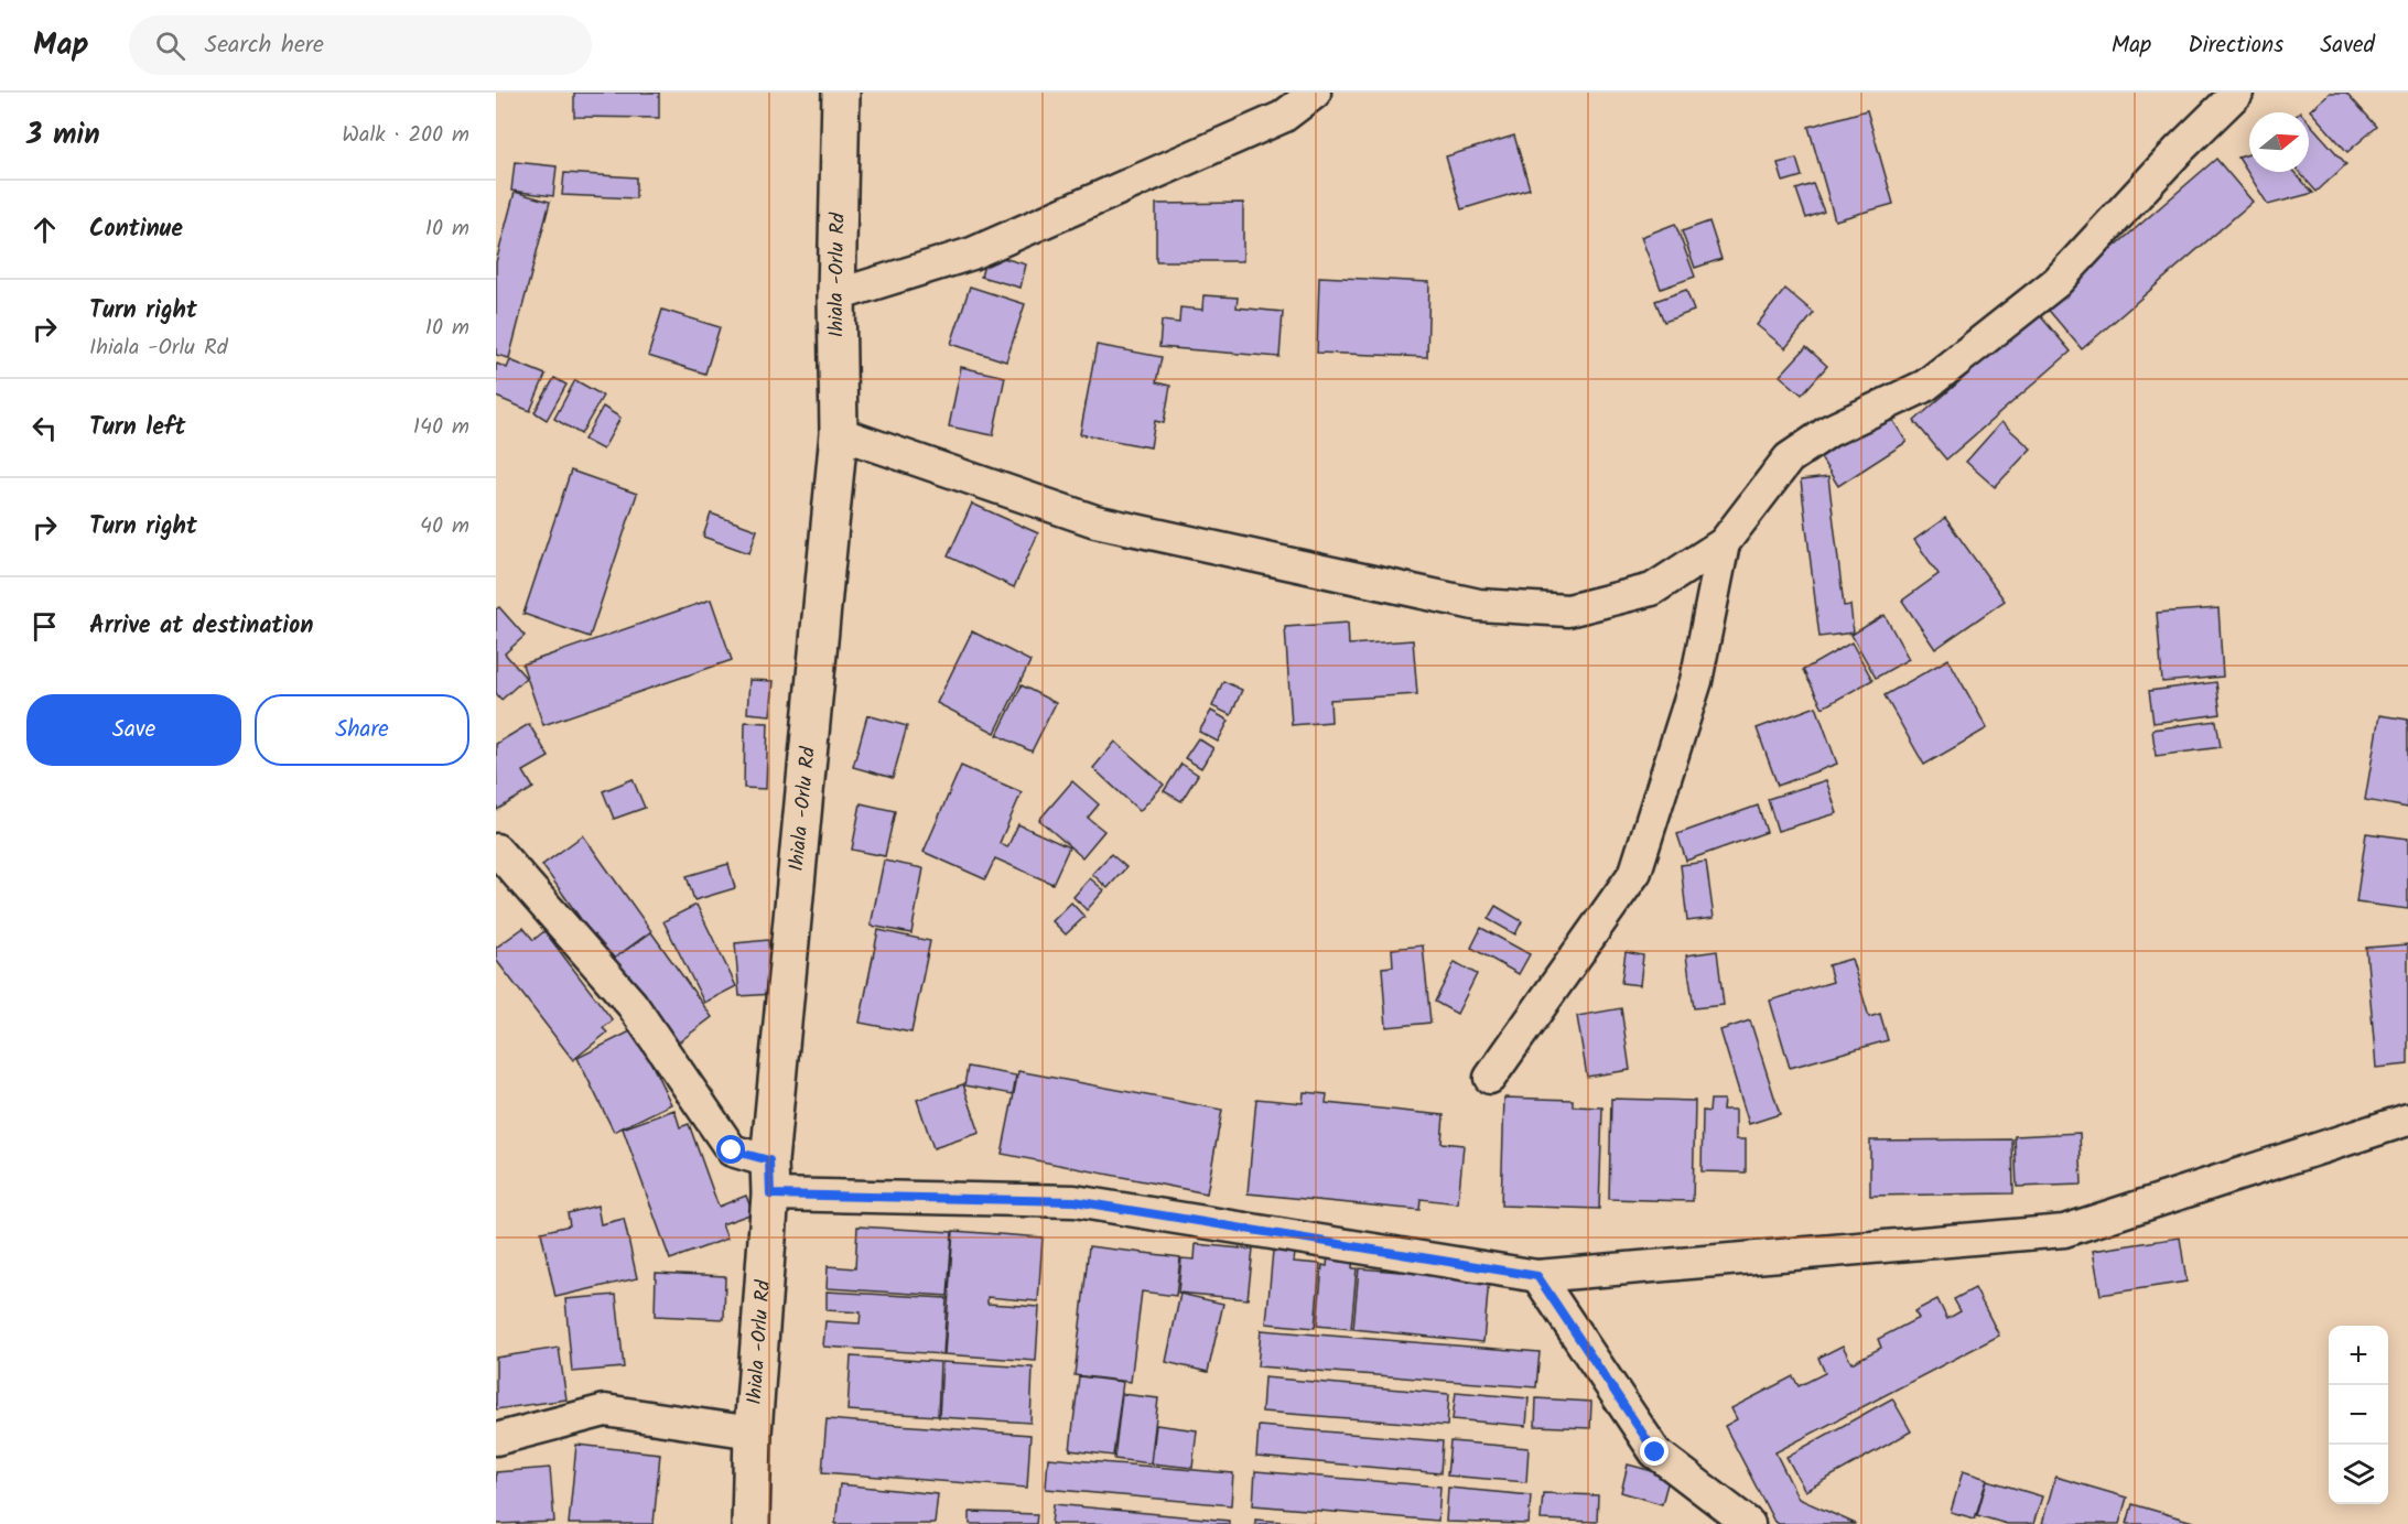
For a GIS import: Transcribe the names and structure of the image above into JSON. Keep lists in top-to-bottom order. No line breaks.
{"streets":{"main road":["Ihiala -Orlu Rd"]},"north":"right","page":{"header":"Map","search":"Search here","nav":["Map","Directions","Saved"],"heading":["3 min","Walk · 200 m"],"list":[["Continue","10 m"],["Turn right","Ihiala -Orlu Rd","10 m"],["Turn left","140 m"],["Turn right","40 m"],"Arrive at destination"],"buttons":["Save","Share"],"map_buttons":["+","−"]}}
